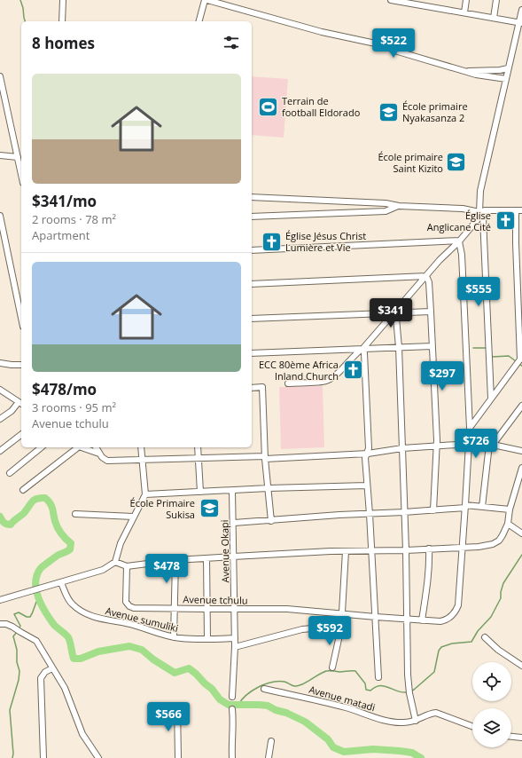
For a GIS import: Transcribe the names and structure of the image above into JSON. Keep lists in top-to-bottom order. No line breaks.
{"streets":{"street":["Avenue Okapi","Avenue tchulu","Avenue sumuliki","Avenue matadi"]},"crossings":[["Avenue Okapi","Avenue tchulu"],["Avenue Okapi","Avenue sumuliki"]],"places":{"sports":["Terrain de football Eldorado"],"school or university":["École primaire Nyakasanza 2","École primaire Saint Kizito","École Primaire Sukisa"],"church":["Église Anglicane Cité","Église Jésus Christ Lumière et Vie","ECC 80ème Africa Inland Church"]},"page":{"heading":"8 homes","price":["$522","$555","$341","$297","$726","$478","$592","$566"],"list":[{"name":"$341/mo","note":"2 rooms · 78 m² · Apartment"},{"name":"$478/mo","note":"3 rooms · 95 m² · Avenue tchulu"}]}}
